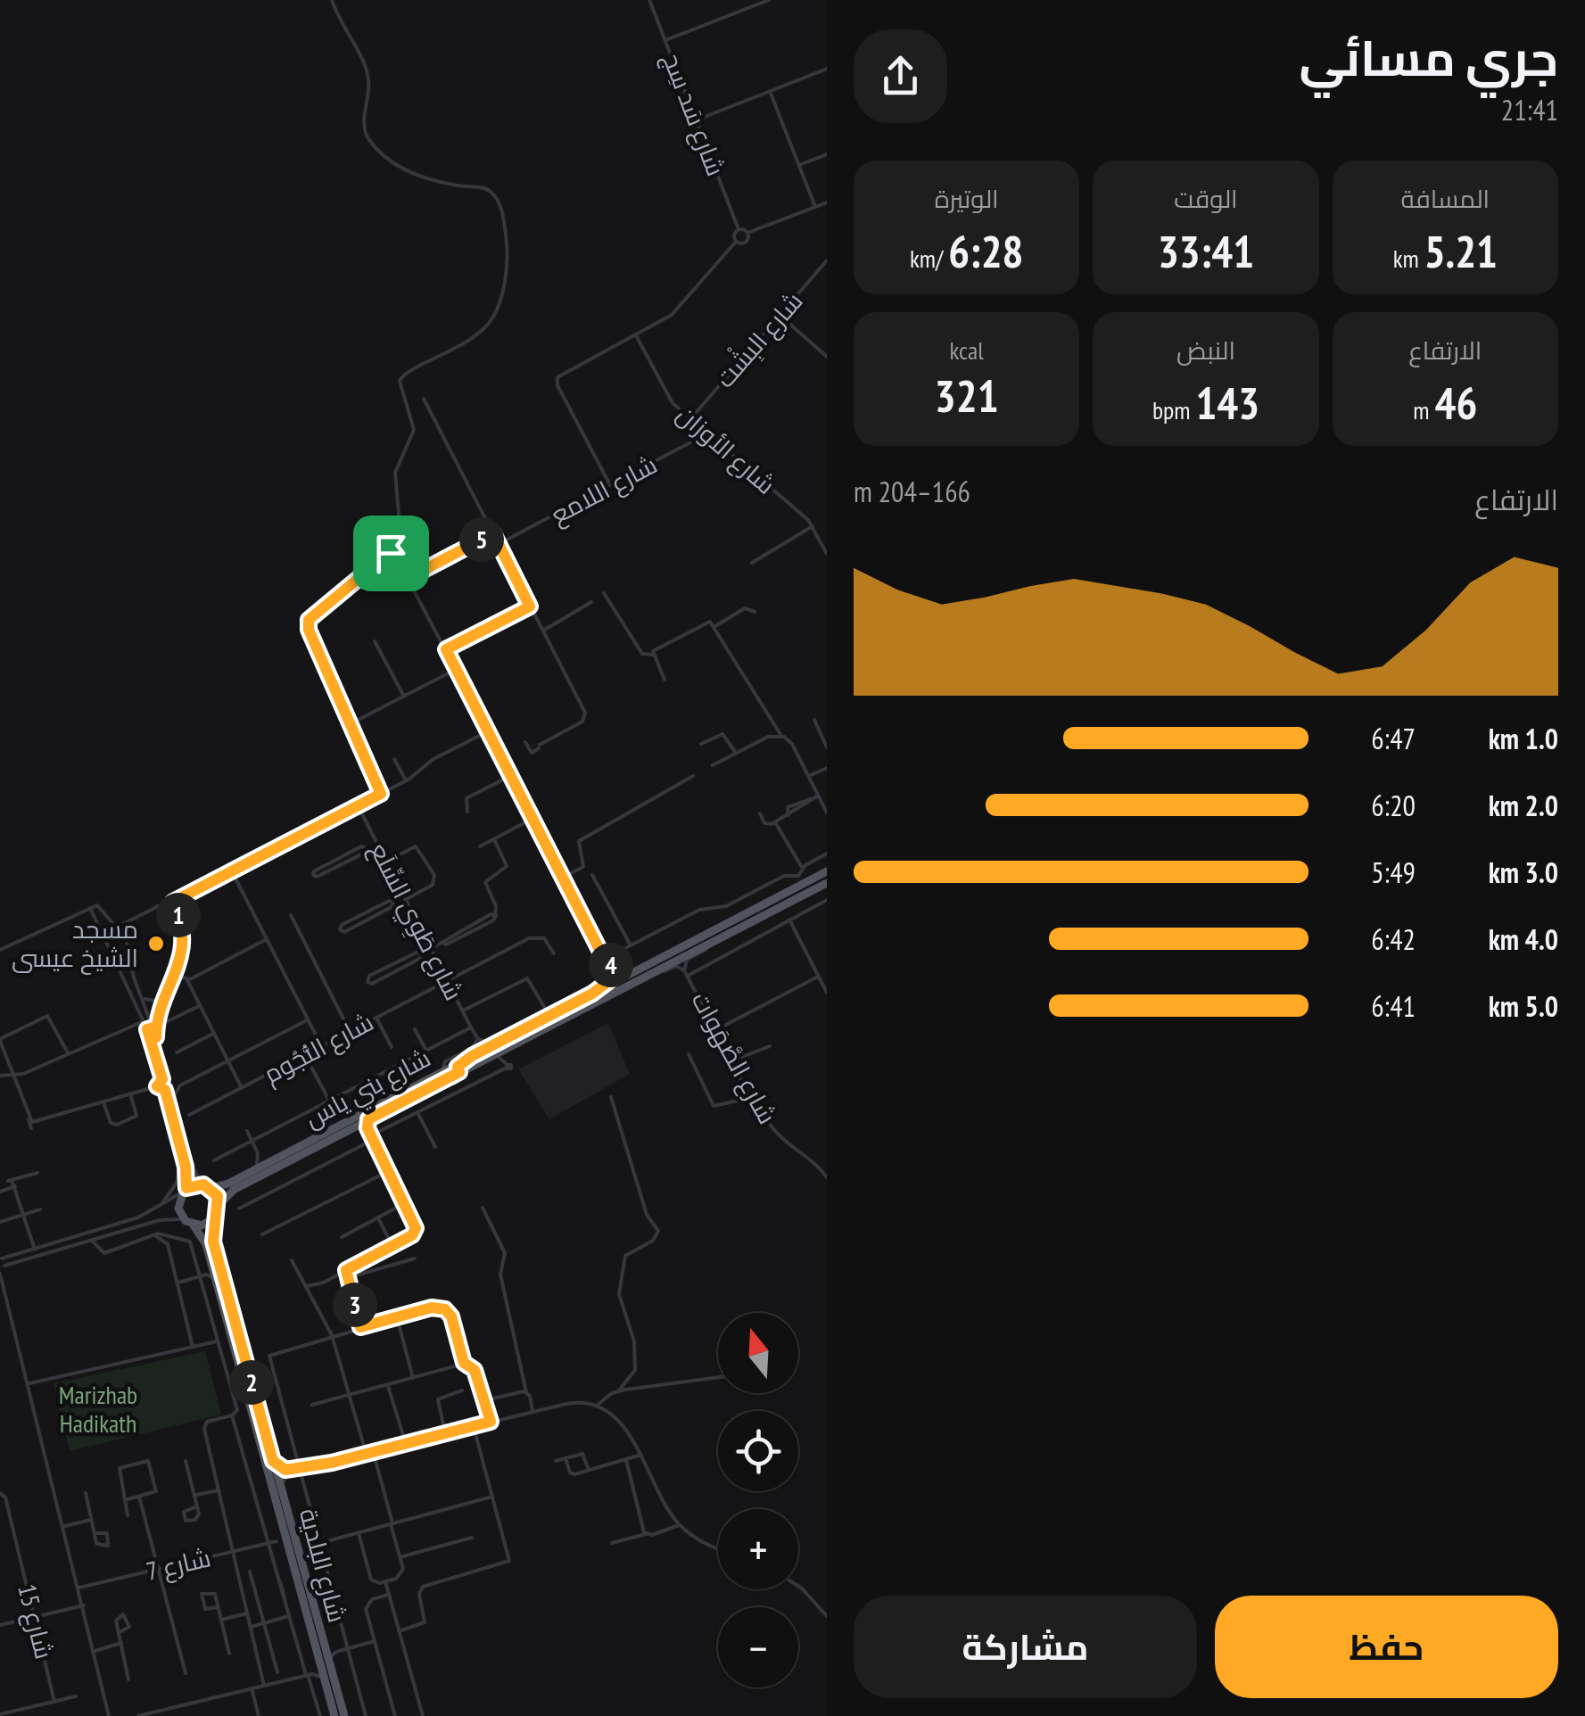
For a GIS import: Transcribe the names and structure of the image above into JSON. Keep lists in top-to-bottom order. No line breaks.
{"streets":{"main road":["شارع بني ياس","شارع البلدية"],"street":["شارع سَد سِج","شارع البِشْت","شارع الأوزان","شارع اللامع","شارع طَوِي السِّلَع","شارع النُّجُوم","شارع الصَّهَوات","شارع 7","شارع 15"]},"crossings":[["شارع البِشْت","شارع الأوزان"],["شارع الأوزان","شارع اللامع"],["شارع طَوِي السِّلَع","شارع النُّجُوم"],["شارع الصَّهَوات","شارع بني ياس"],["شارع بني ياس","شارع البلدية"]],"parks":["Marizhab Hadikath"],"places":["مسجد الشيخ عيسى"],"north":"top","page":{"heading":["جري مسائي","21:41"],"stats":[["المسافة","5.21 km"],["الوقت","33:41"],["الوتيرة","6:28 /km"],["الارتفاع","46 m"],["النبض","143 bpm"],["kcal","321"]],"chart":["الارتفاع","166–204 m"],"pins":["5","1","4","3","2"],"list":[{"name":"1.0 km","note":"6:47"},{"name":"2.0 km","note":"6:20"},{"name":"3.0 km","note":"5:49"},{"name":"4.0 km","note":"6:42"},{"name":"5.0 km","note":"6:41"}],"map_buttons":["+","−"],"buttons":["حفظ","مشاركة"]}}
